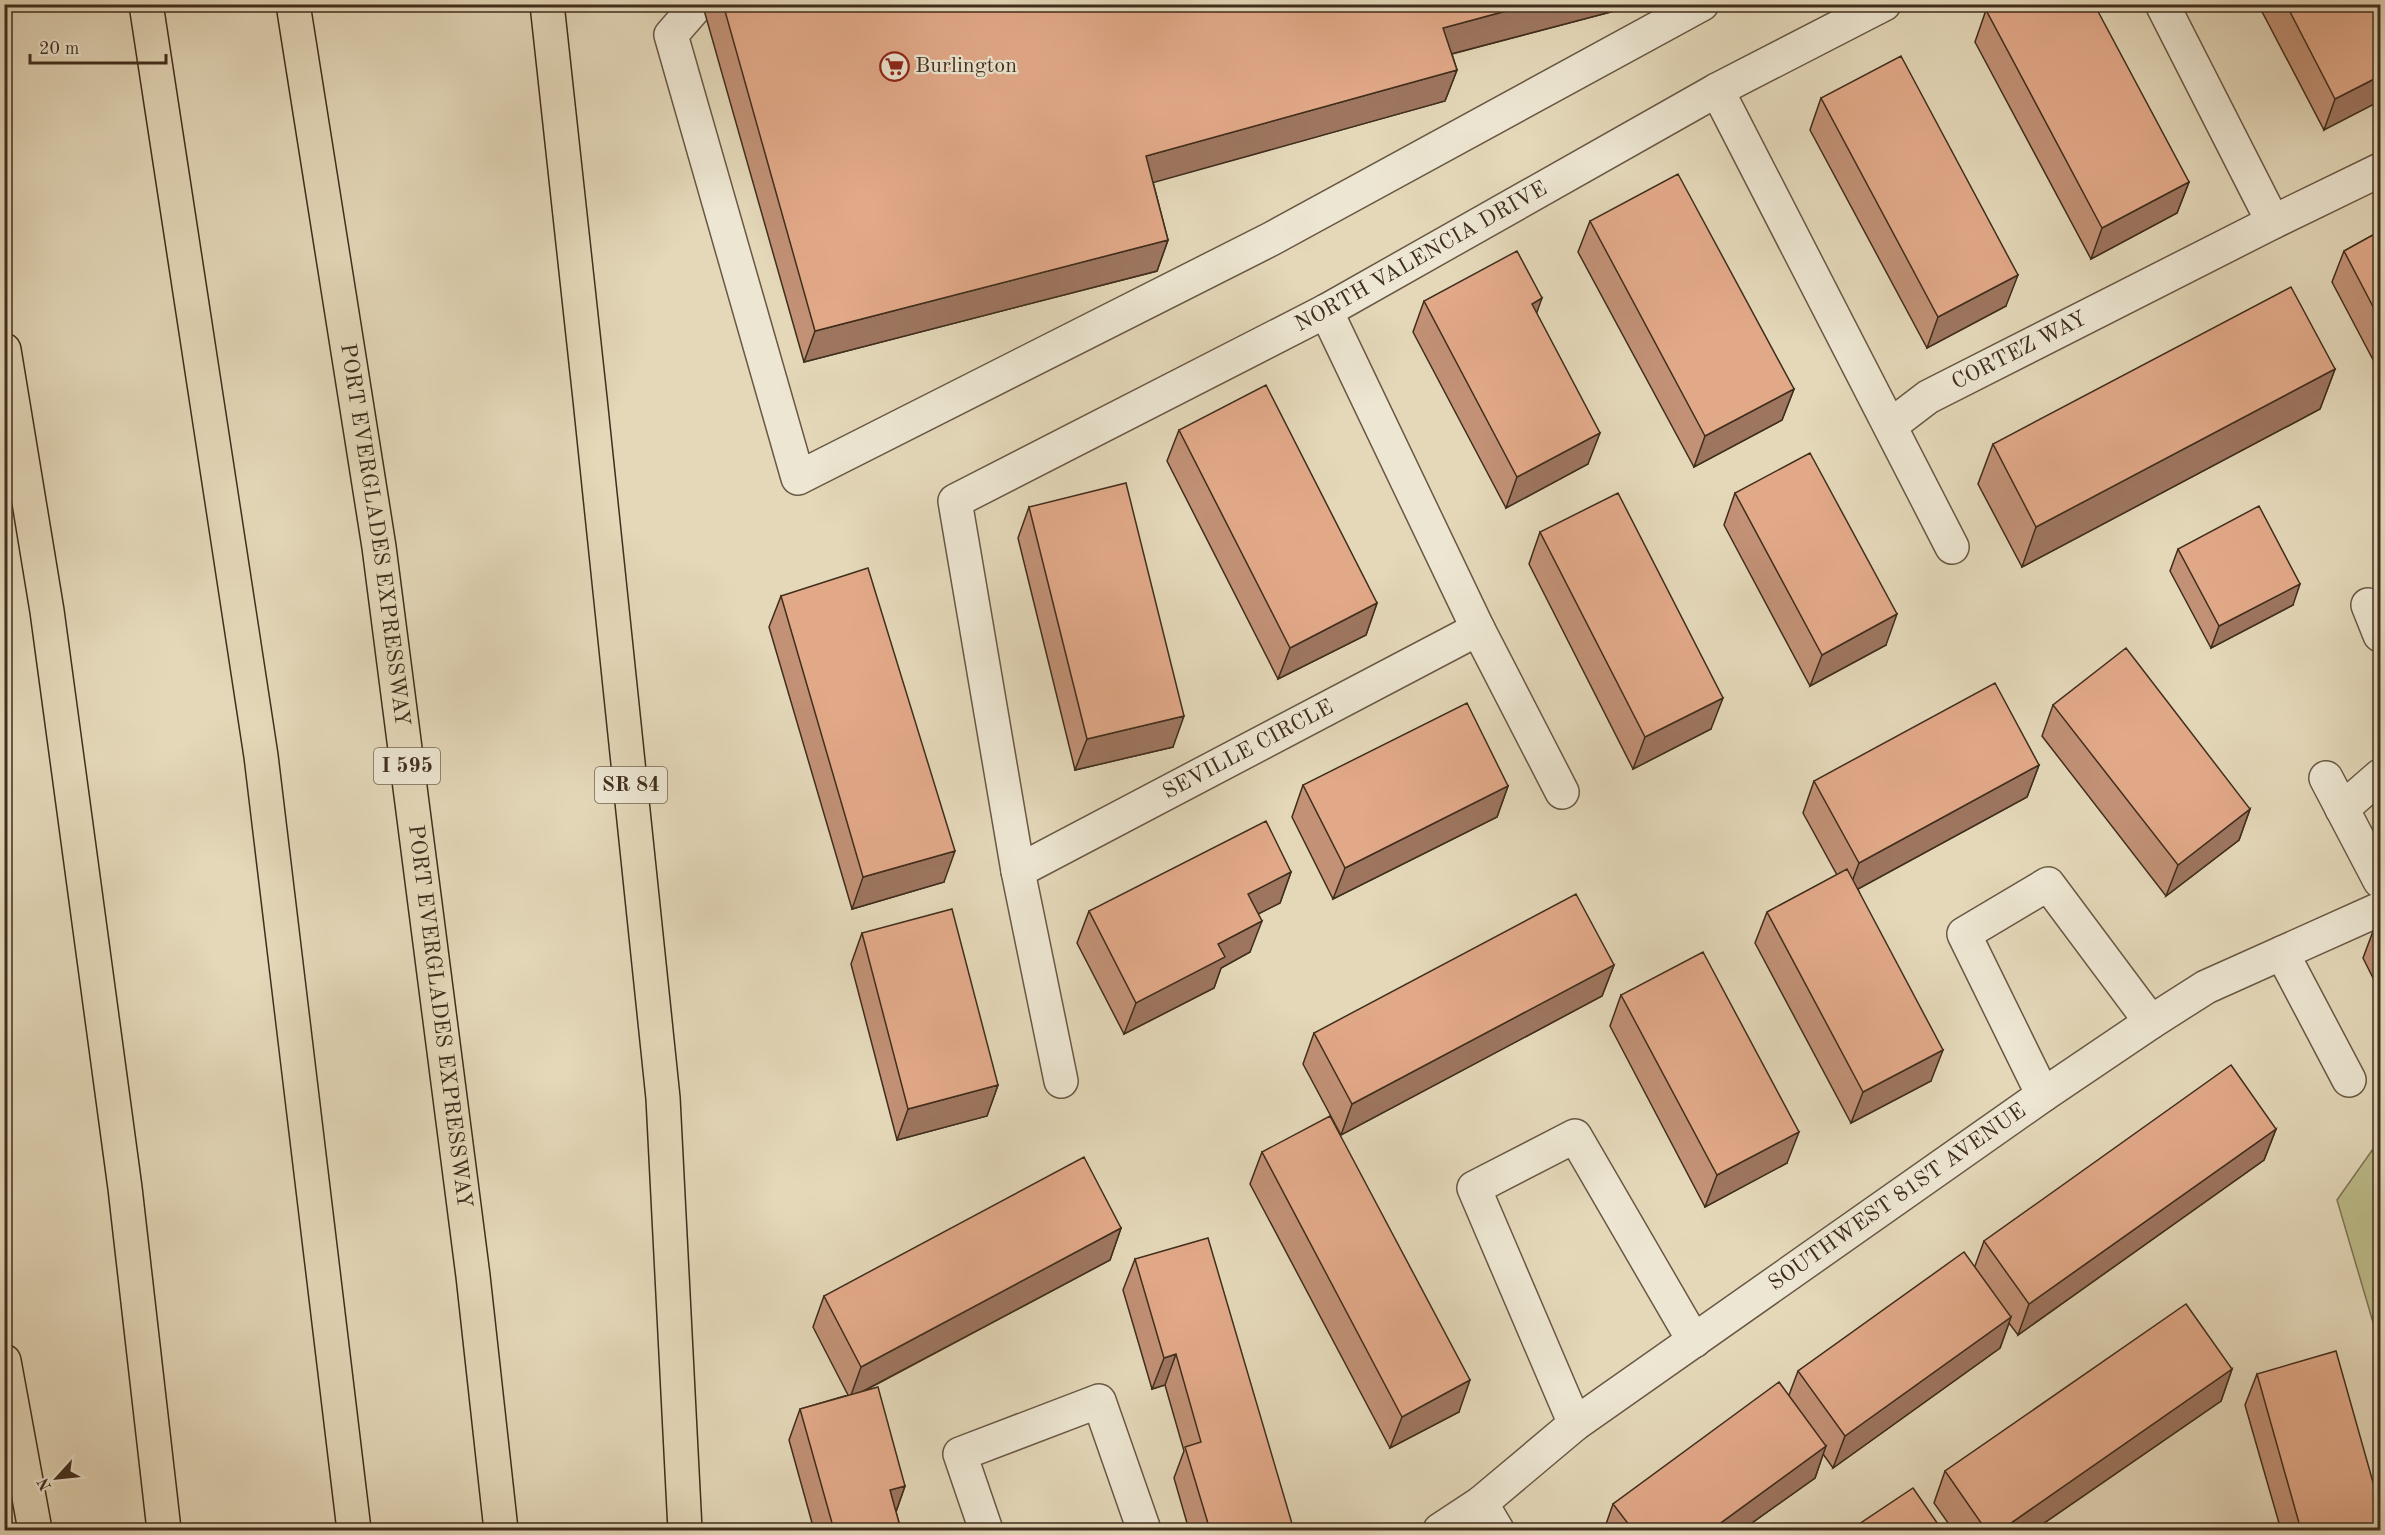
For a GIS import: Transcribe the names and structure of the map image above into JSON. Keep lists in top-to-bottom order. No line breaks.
{"streets":{"main road":["PORT EVERGLADES EXPRESSWAY","I 595","SR 84"],"street":["NORTH VALENCIA DRIVE","CORTEZ WAY","SEVILLE CIRCLE","SOUTHWEST 81ST AVENUE"]},"crossings":[["NORTH VALENCIA DRIVE","SEVILLE CIRCLE"]],"places":{"supermarket":["Burlington"]},"scale_bar":"20 m","north":"bottom left"}
